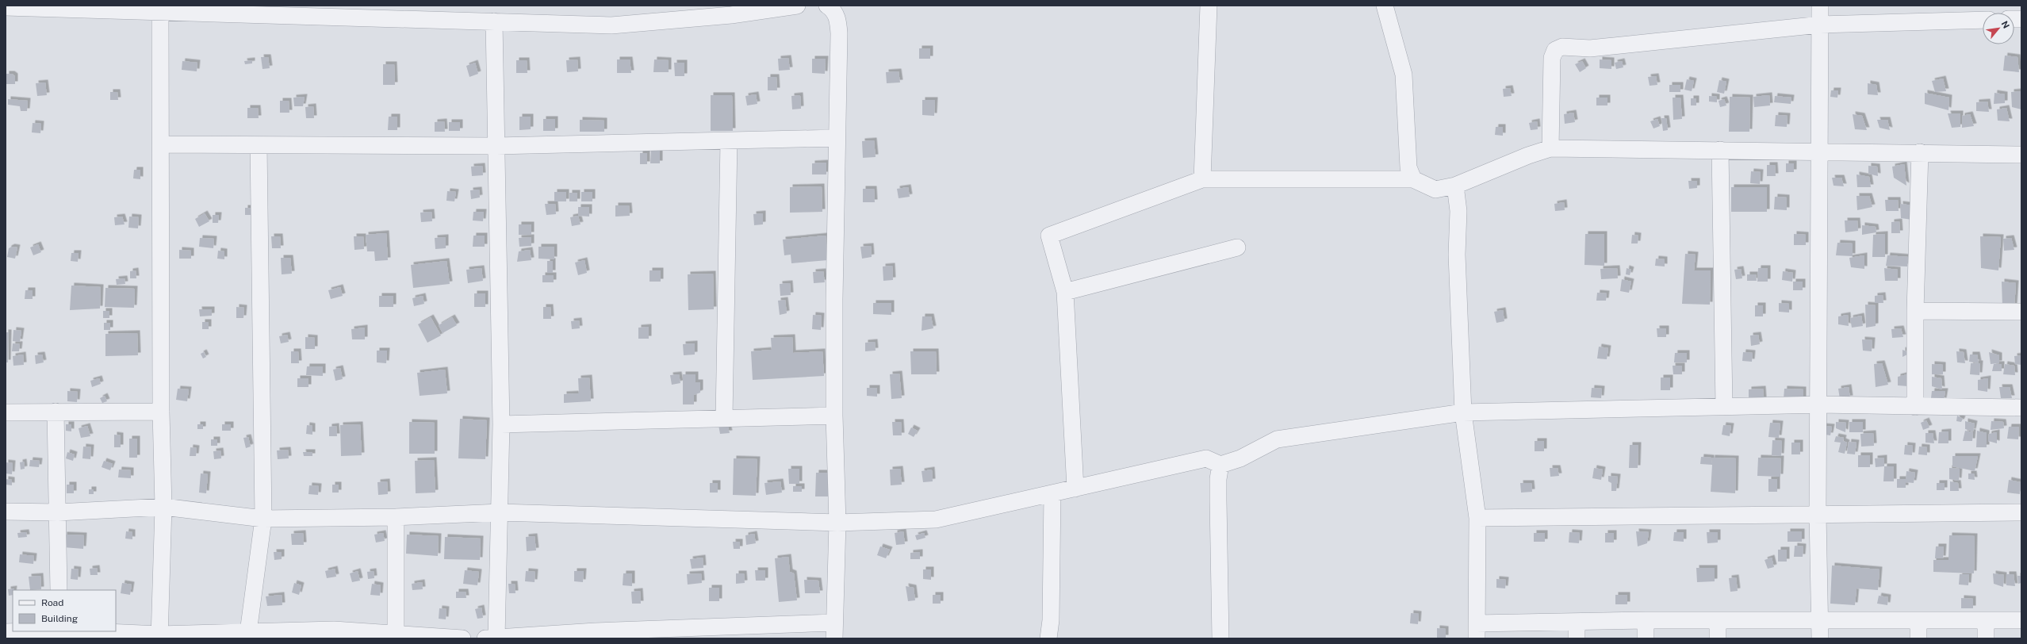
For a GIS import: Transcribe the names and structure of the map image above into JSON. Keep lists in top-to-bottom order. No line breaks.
{"legend":["Road","Building"],"north":"top right"}
